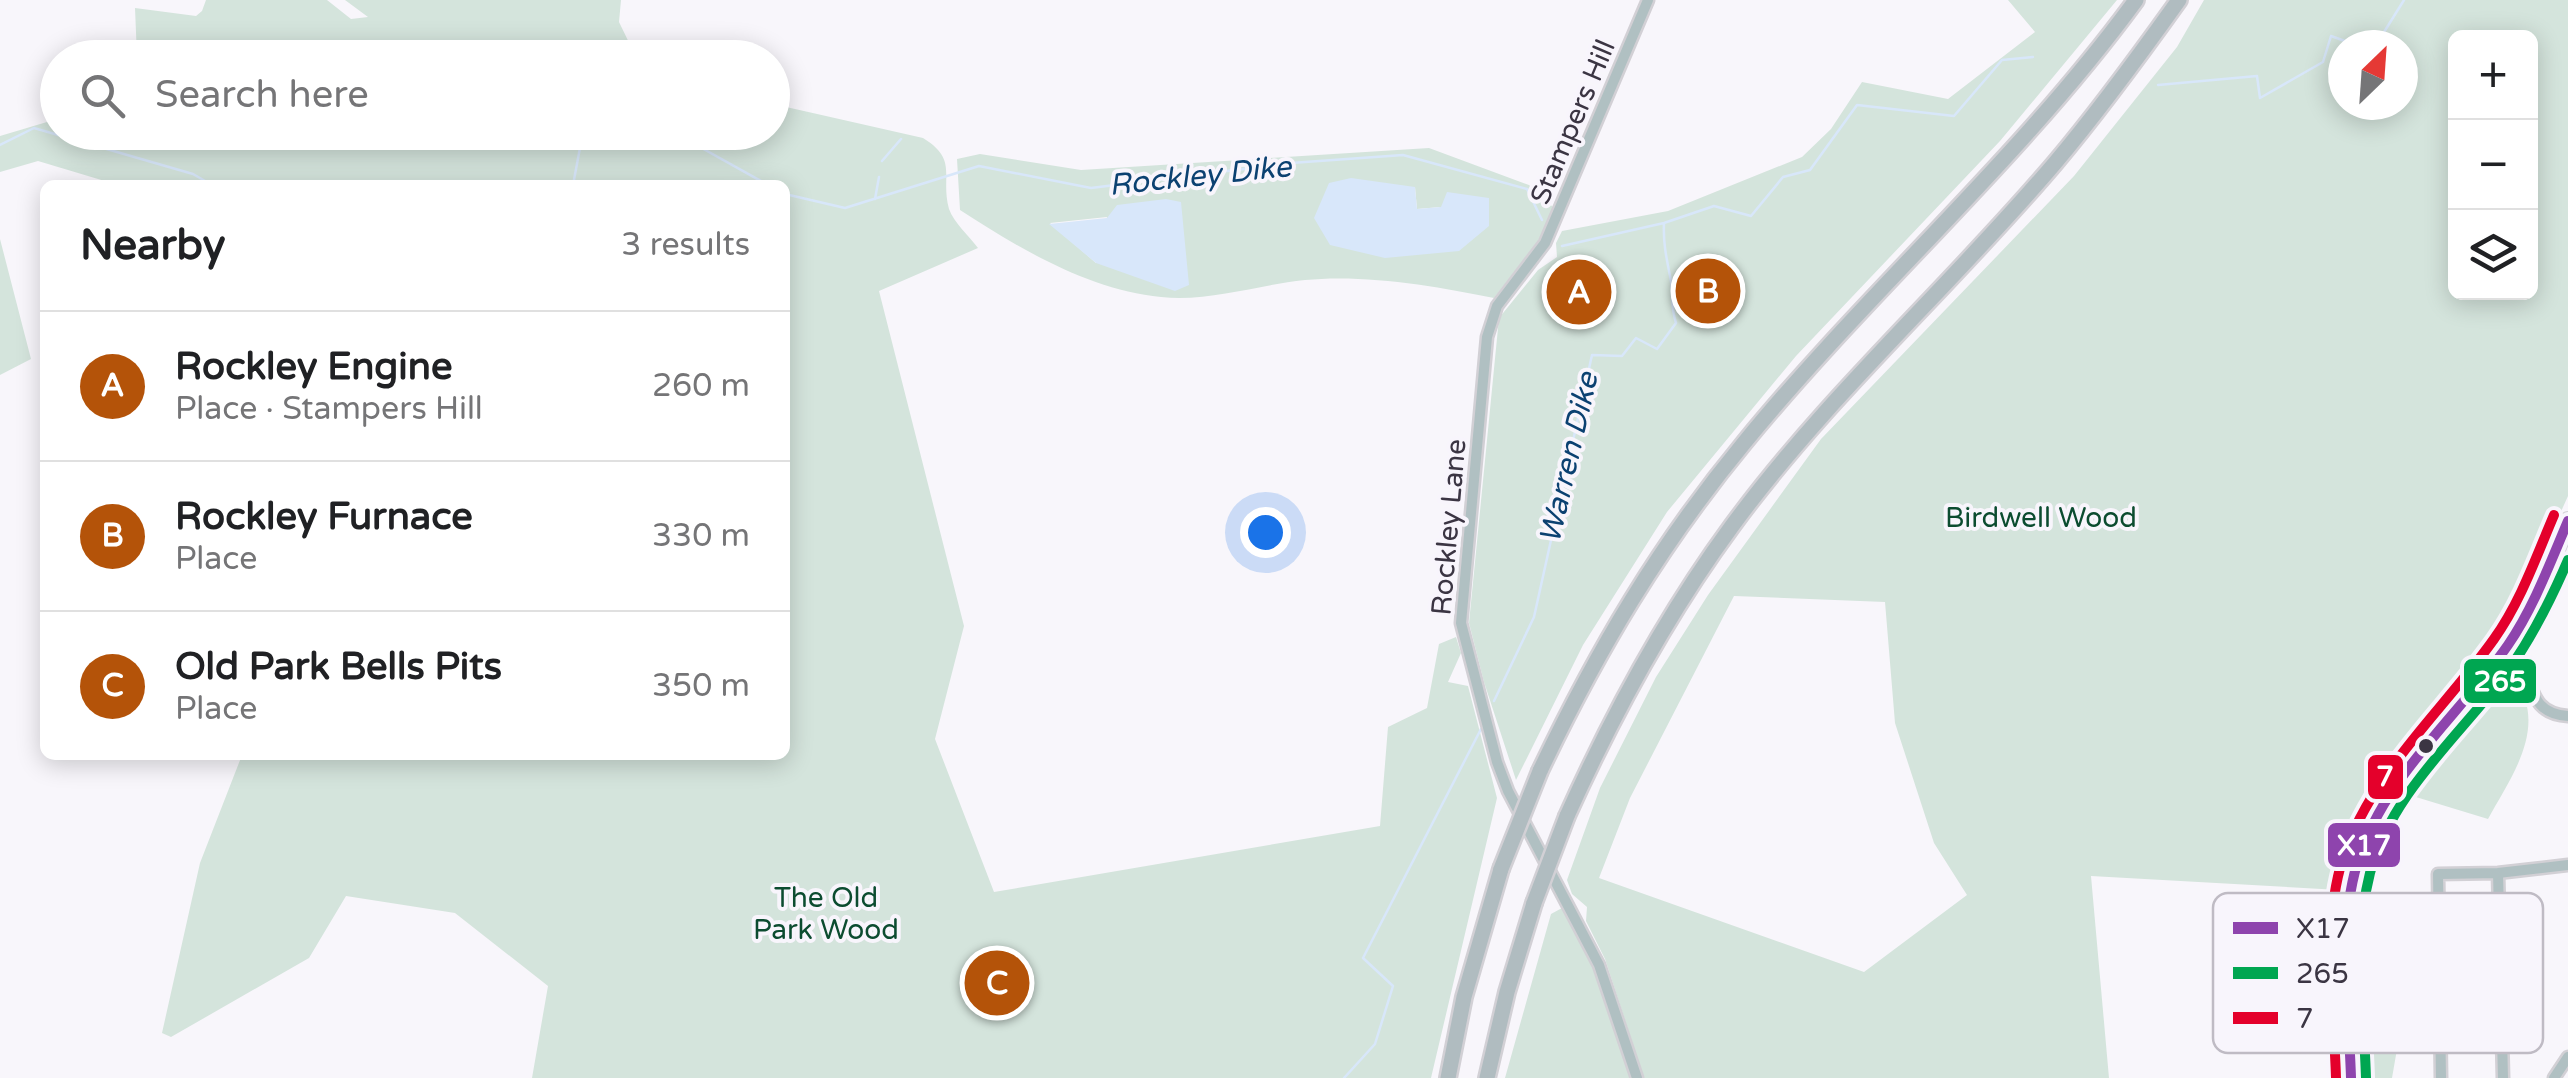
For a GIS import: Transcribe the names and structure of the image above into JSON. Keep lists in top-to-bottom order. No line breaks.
{"streets":{"street":["Stampers Hill","Rockley Lane"]},"crossings":[["Stampers Hill","Rockley Lane"]],"water":["Rockley Dike","Warren Dike"],"parks":["Birdwell Wood","The Old Park Wood"],"lines":["transit line 7","transit line X17","transit line 265"],"legend":["X17","265","7"],"north":"top right","page":{"map_buttons":["+","−"],"search":"Search here","heading":["Nearby","3 results"],"pins":["B","A","C"],"list":[{"mark":"A","name":"Rockley Engine","note":"Place · Stampers Hill","value":"260 m"},{"mark":"B","name":"Rockley Furnace","note":"Place","value":"330 m"},{"mark":"C","name":"Old Park Bells Pits","note":"Place","value":"350 m"}]}}
